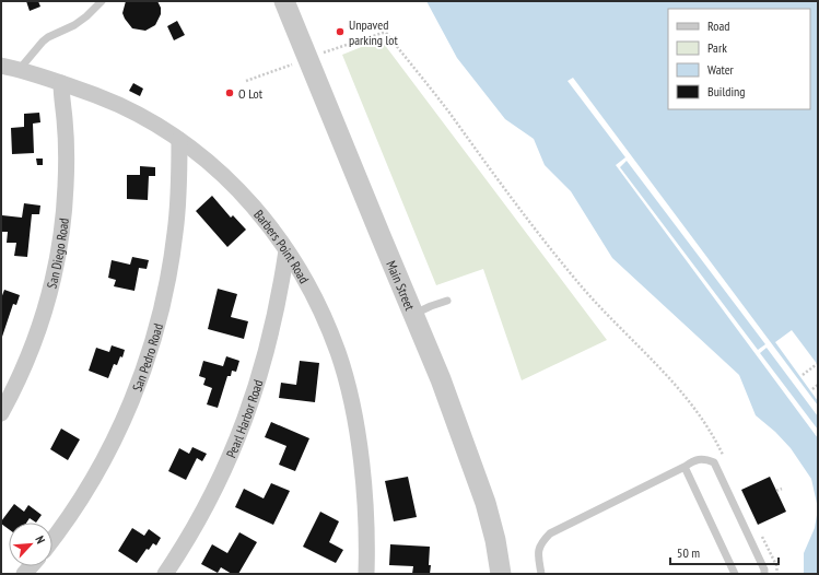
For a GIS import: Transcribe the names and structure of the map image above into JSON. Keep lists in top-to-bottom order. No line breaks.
{"streets":{"street":["Barbers Point Road","San Diego Road","Main Street","San Pedro Road","Pearl Harbor Road"]},"crossings":[["Barbers Point Road","San Diego Road"],["Barbers Point Road","San Pedro Road"],["Barbers Point Road","Pearl Harbor Road"]],"places":["Unpaved parking lot","O Lot"],"legend":["Road","Park","Water","Building"],"scale_bar":"50 m","north":"top right"}
